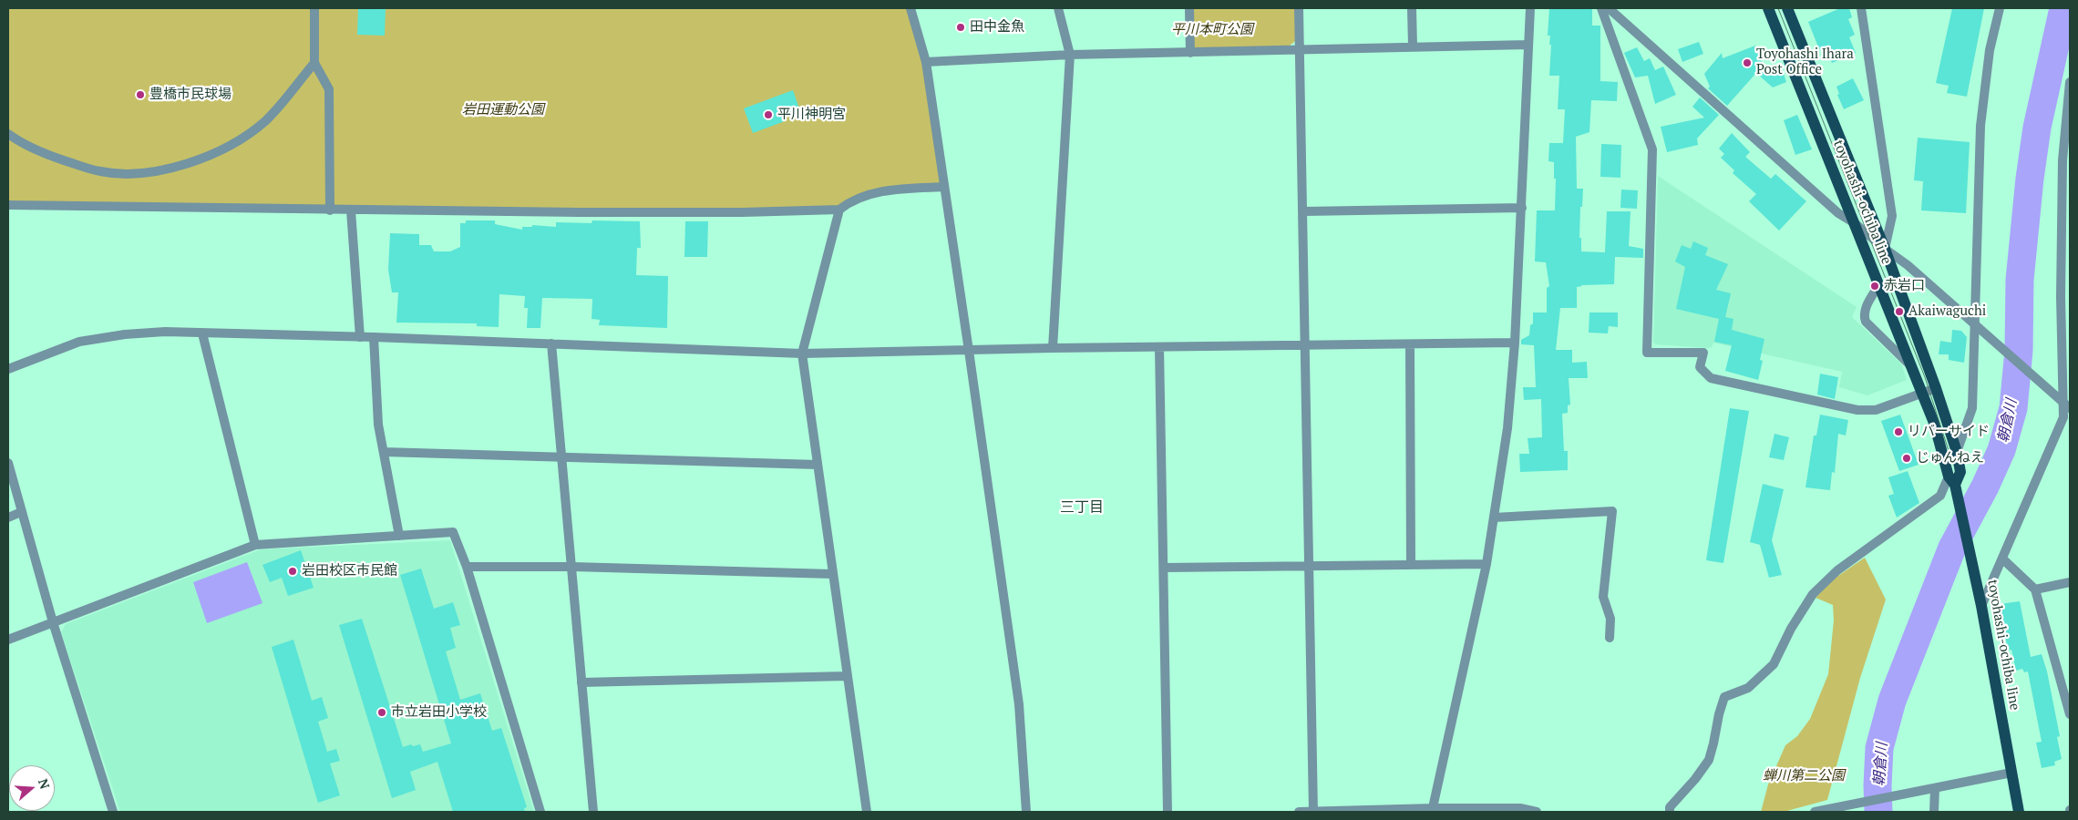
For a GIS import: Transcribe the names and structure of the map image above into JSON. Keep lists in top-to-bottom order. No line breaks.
{"streets":{"main road":["toyohashi-ochiba line"]},"districts":["三丁目"],"water":["朝倉川"],"parks":["平川本町公園","岩田運動公園","蝉川第二公園"],"places":["田中金魚","Toyohashi Ihara Post Office","豊橋市民球場","平川神明宮","赤岩口","Akaiwaguchi","リバーサイド","じゅんねえ","岩田校区市民館","市立岩田小学校"],"north":"right"}
